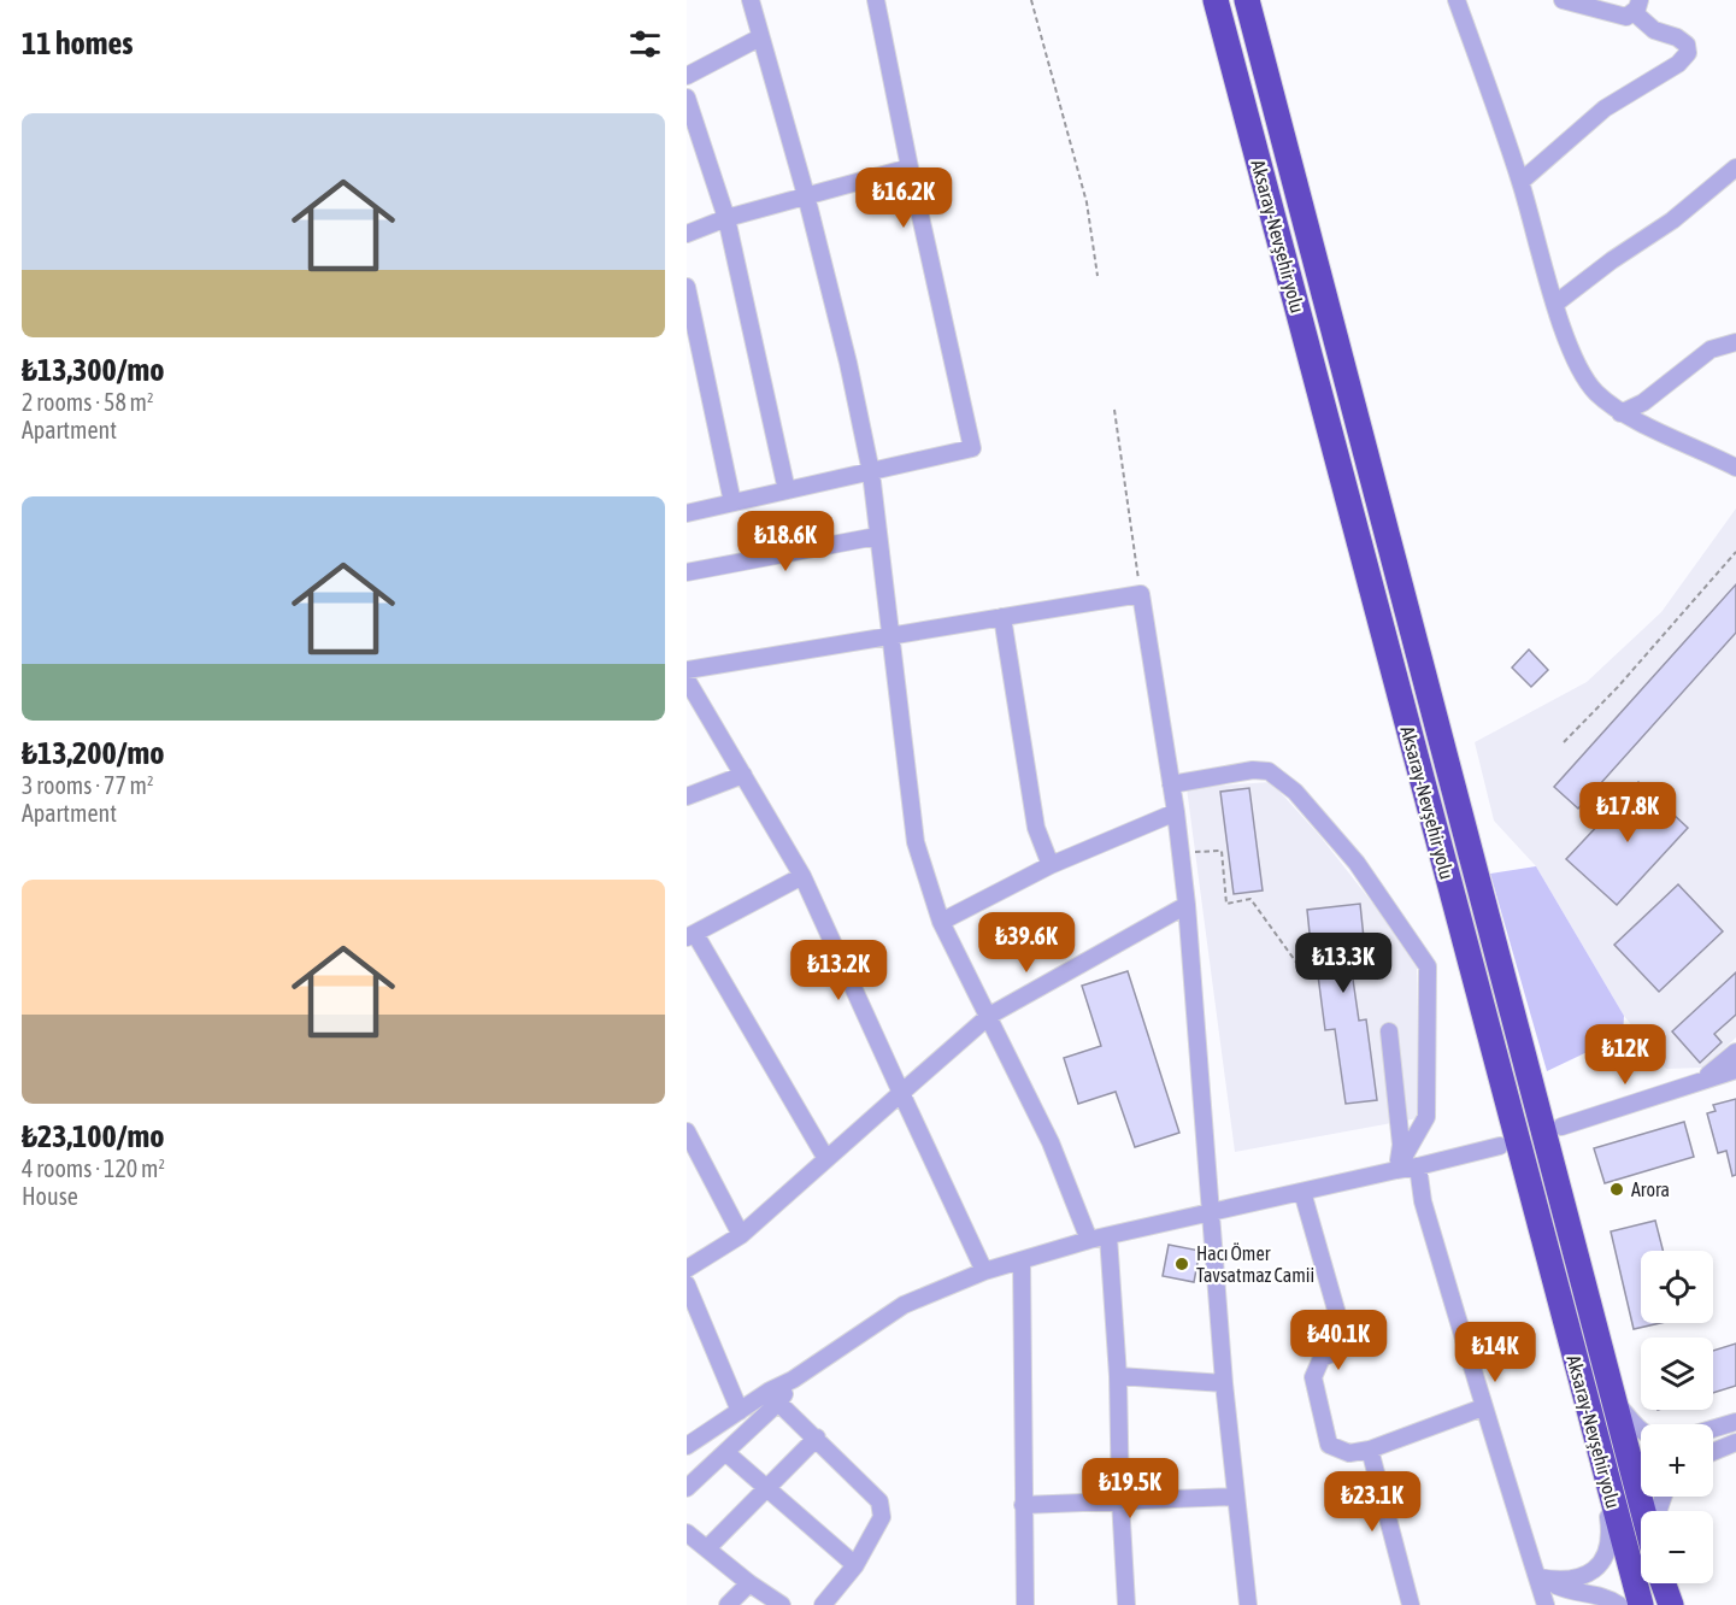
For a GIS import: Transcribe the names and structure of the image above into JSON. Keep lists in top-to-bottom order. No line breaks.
{"streets":{"highway":["Aksaray-Nevşehir yolu"]},"places":["Arora","Hacı Ömer Tavsatmaz Camii"],"page":{"heading":"11 homes","list":[{"name":"₺13,300/mo","note":"2 rooms · 58 m² · Apartment"},{"name":"₺13,200/mo","note":"3 rooms · 77 m² · Apartment"},{"name":"₺23,100/mo","note":"4 rooms · 120 m² · House"}],"price":["₺16.2K","₺18.6K","₺17.8K","₺39.6K","₺13.3K","₺13.2K","₺12K","₺40.1K","₺14K","₺19.5K","₺23.1K"],"map_buttons":["+","−"]}}
